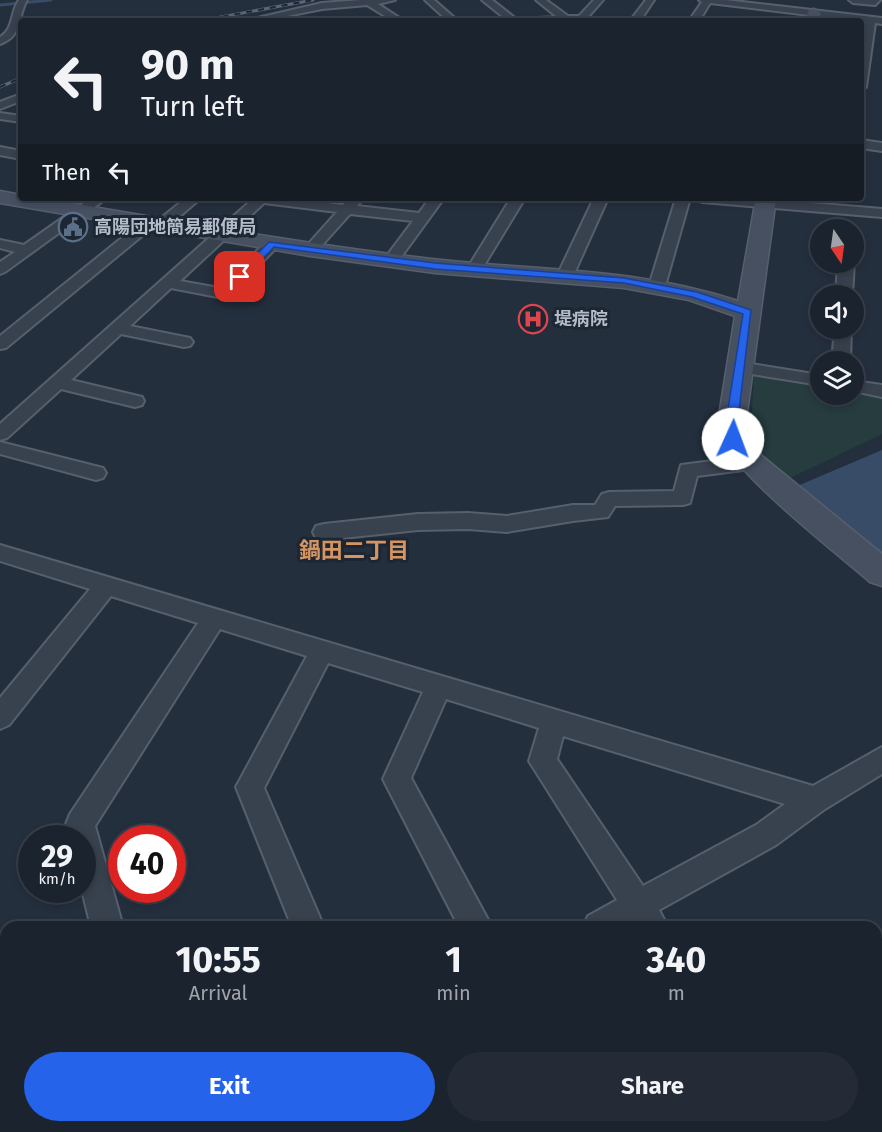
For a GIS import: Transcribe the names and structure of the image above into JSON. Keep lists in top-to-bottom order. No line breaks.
{"districts":["鍋田二丁目"],"places":{"public building":["高陽団地簡易郵便局"],"hospital":["堤病院"]},"north":"bottom","page":{"turn":["90 m","Turn left"],"then":"Then","speed":"29 km/h","limit":"40","eta":["10:55","Arrival","1","min","340","m"],"buttons":["Exit","Share"]}}
